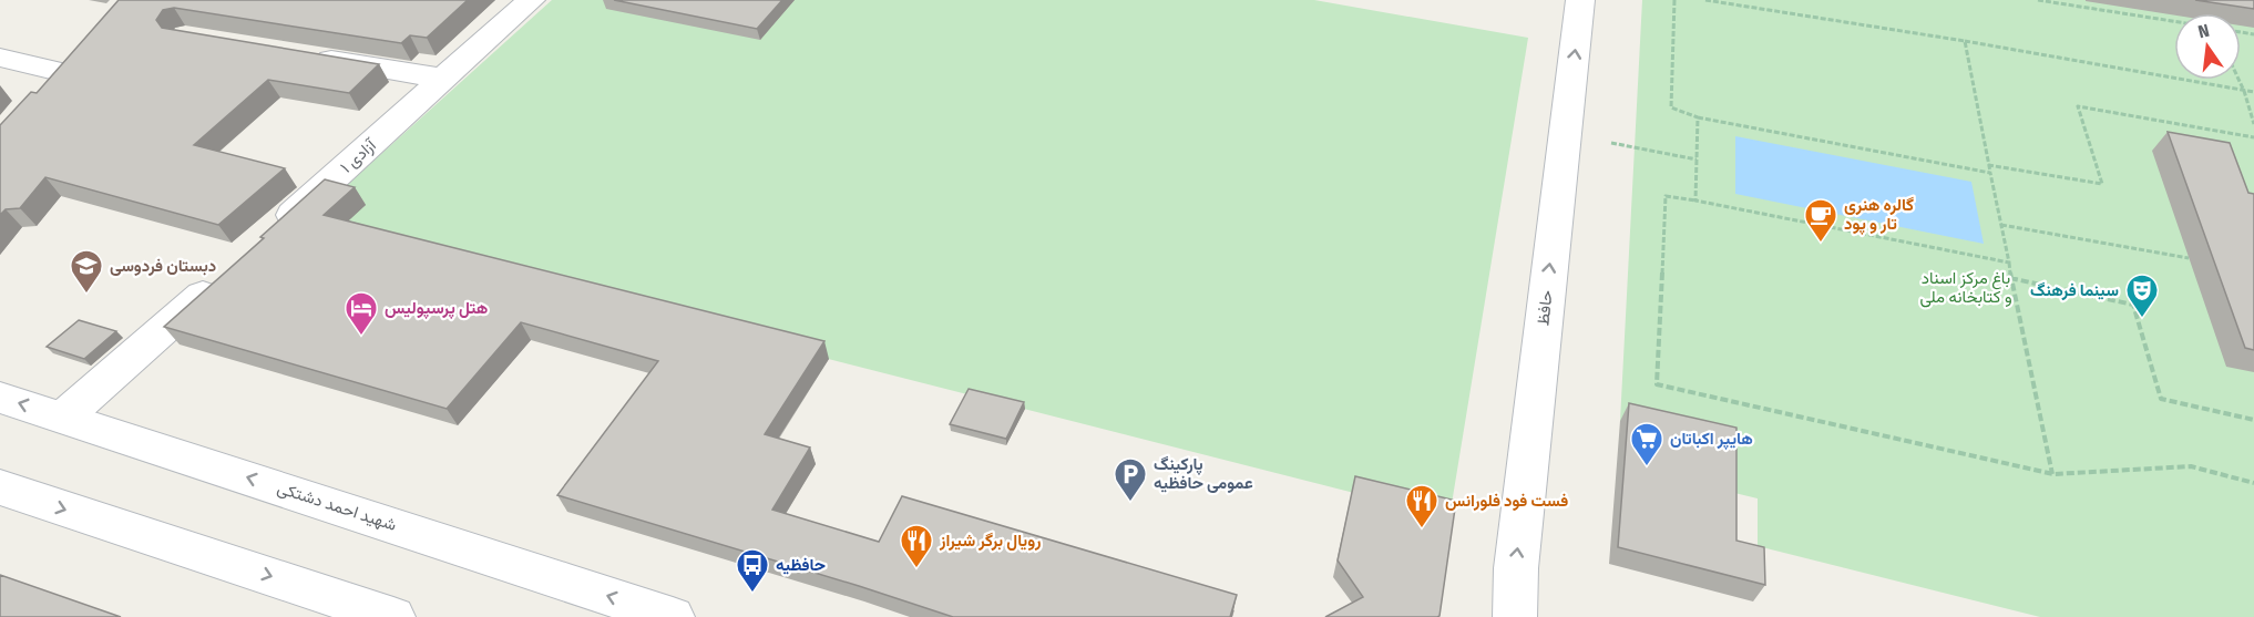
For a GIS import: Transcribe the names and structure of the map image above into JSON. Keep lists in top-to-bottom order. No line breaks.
{"streets":{"main road":["آزادی ۱","حافظ","شهید احمد دشتکی"]},"one_way":["حافظ"],"parks":["باغ مرکز اسناد و کتابخانه ملی"],"places":{"cafe":["گالره هنری تار و پود"],"school or university":["دبستان فردوسی"],"theatre":["سینما فرهنگ"],"hotel":["هتل پرسپولیس"],"supermarket":["هایپر اکباتان"],"parking":["پارکینگ عمومی حافظیه"],"restaurant":["فست فود فلورانس","رویال برگر شیراز"],"bus stop":["حافظیه"]},"north":"top"}
